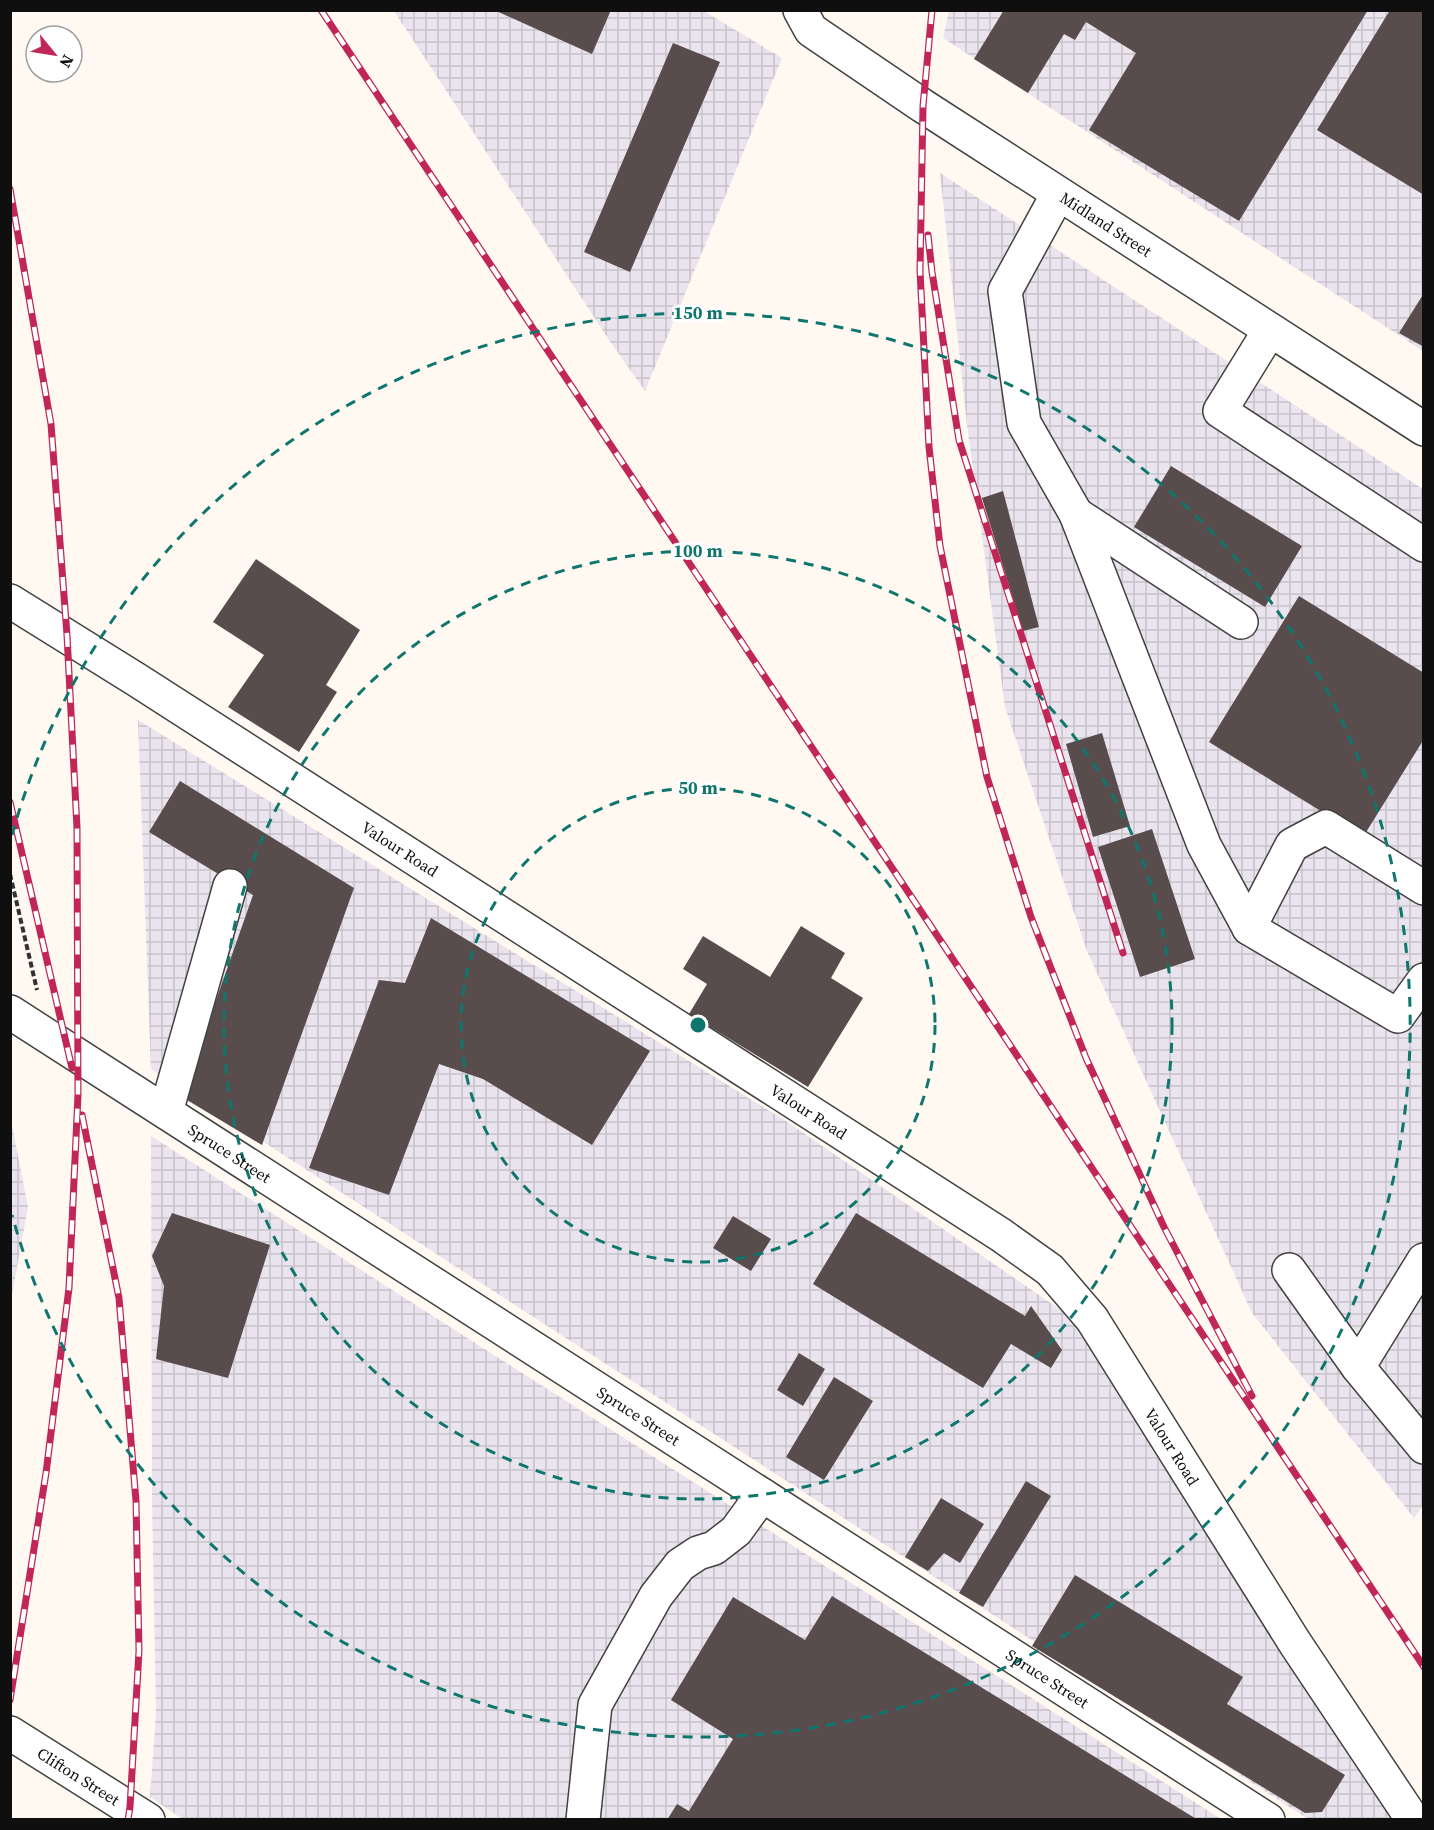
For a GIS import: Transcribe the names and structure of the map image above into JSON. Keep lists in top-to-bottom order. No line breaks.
{"streets":{"street":["Midland Street","Valour Road","Spruce Street","Clifton Street"]},"north":"bottom right","rings":["150 m","100 m","50 m"]}
